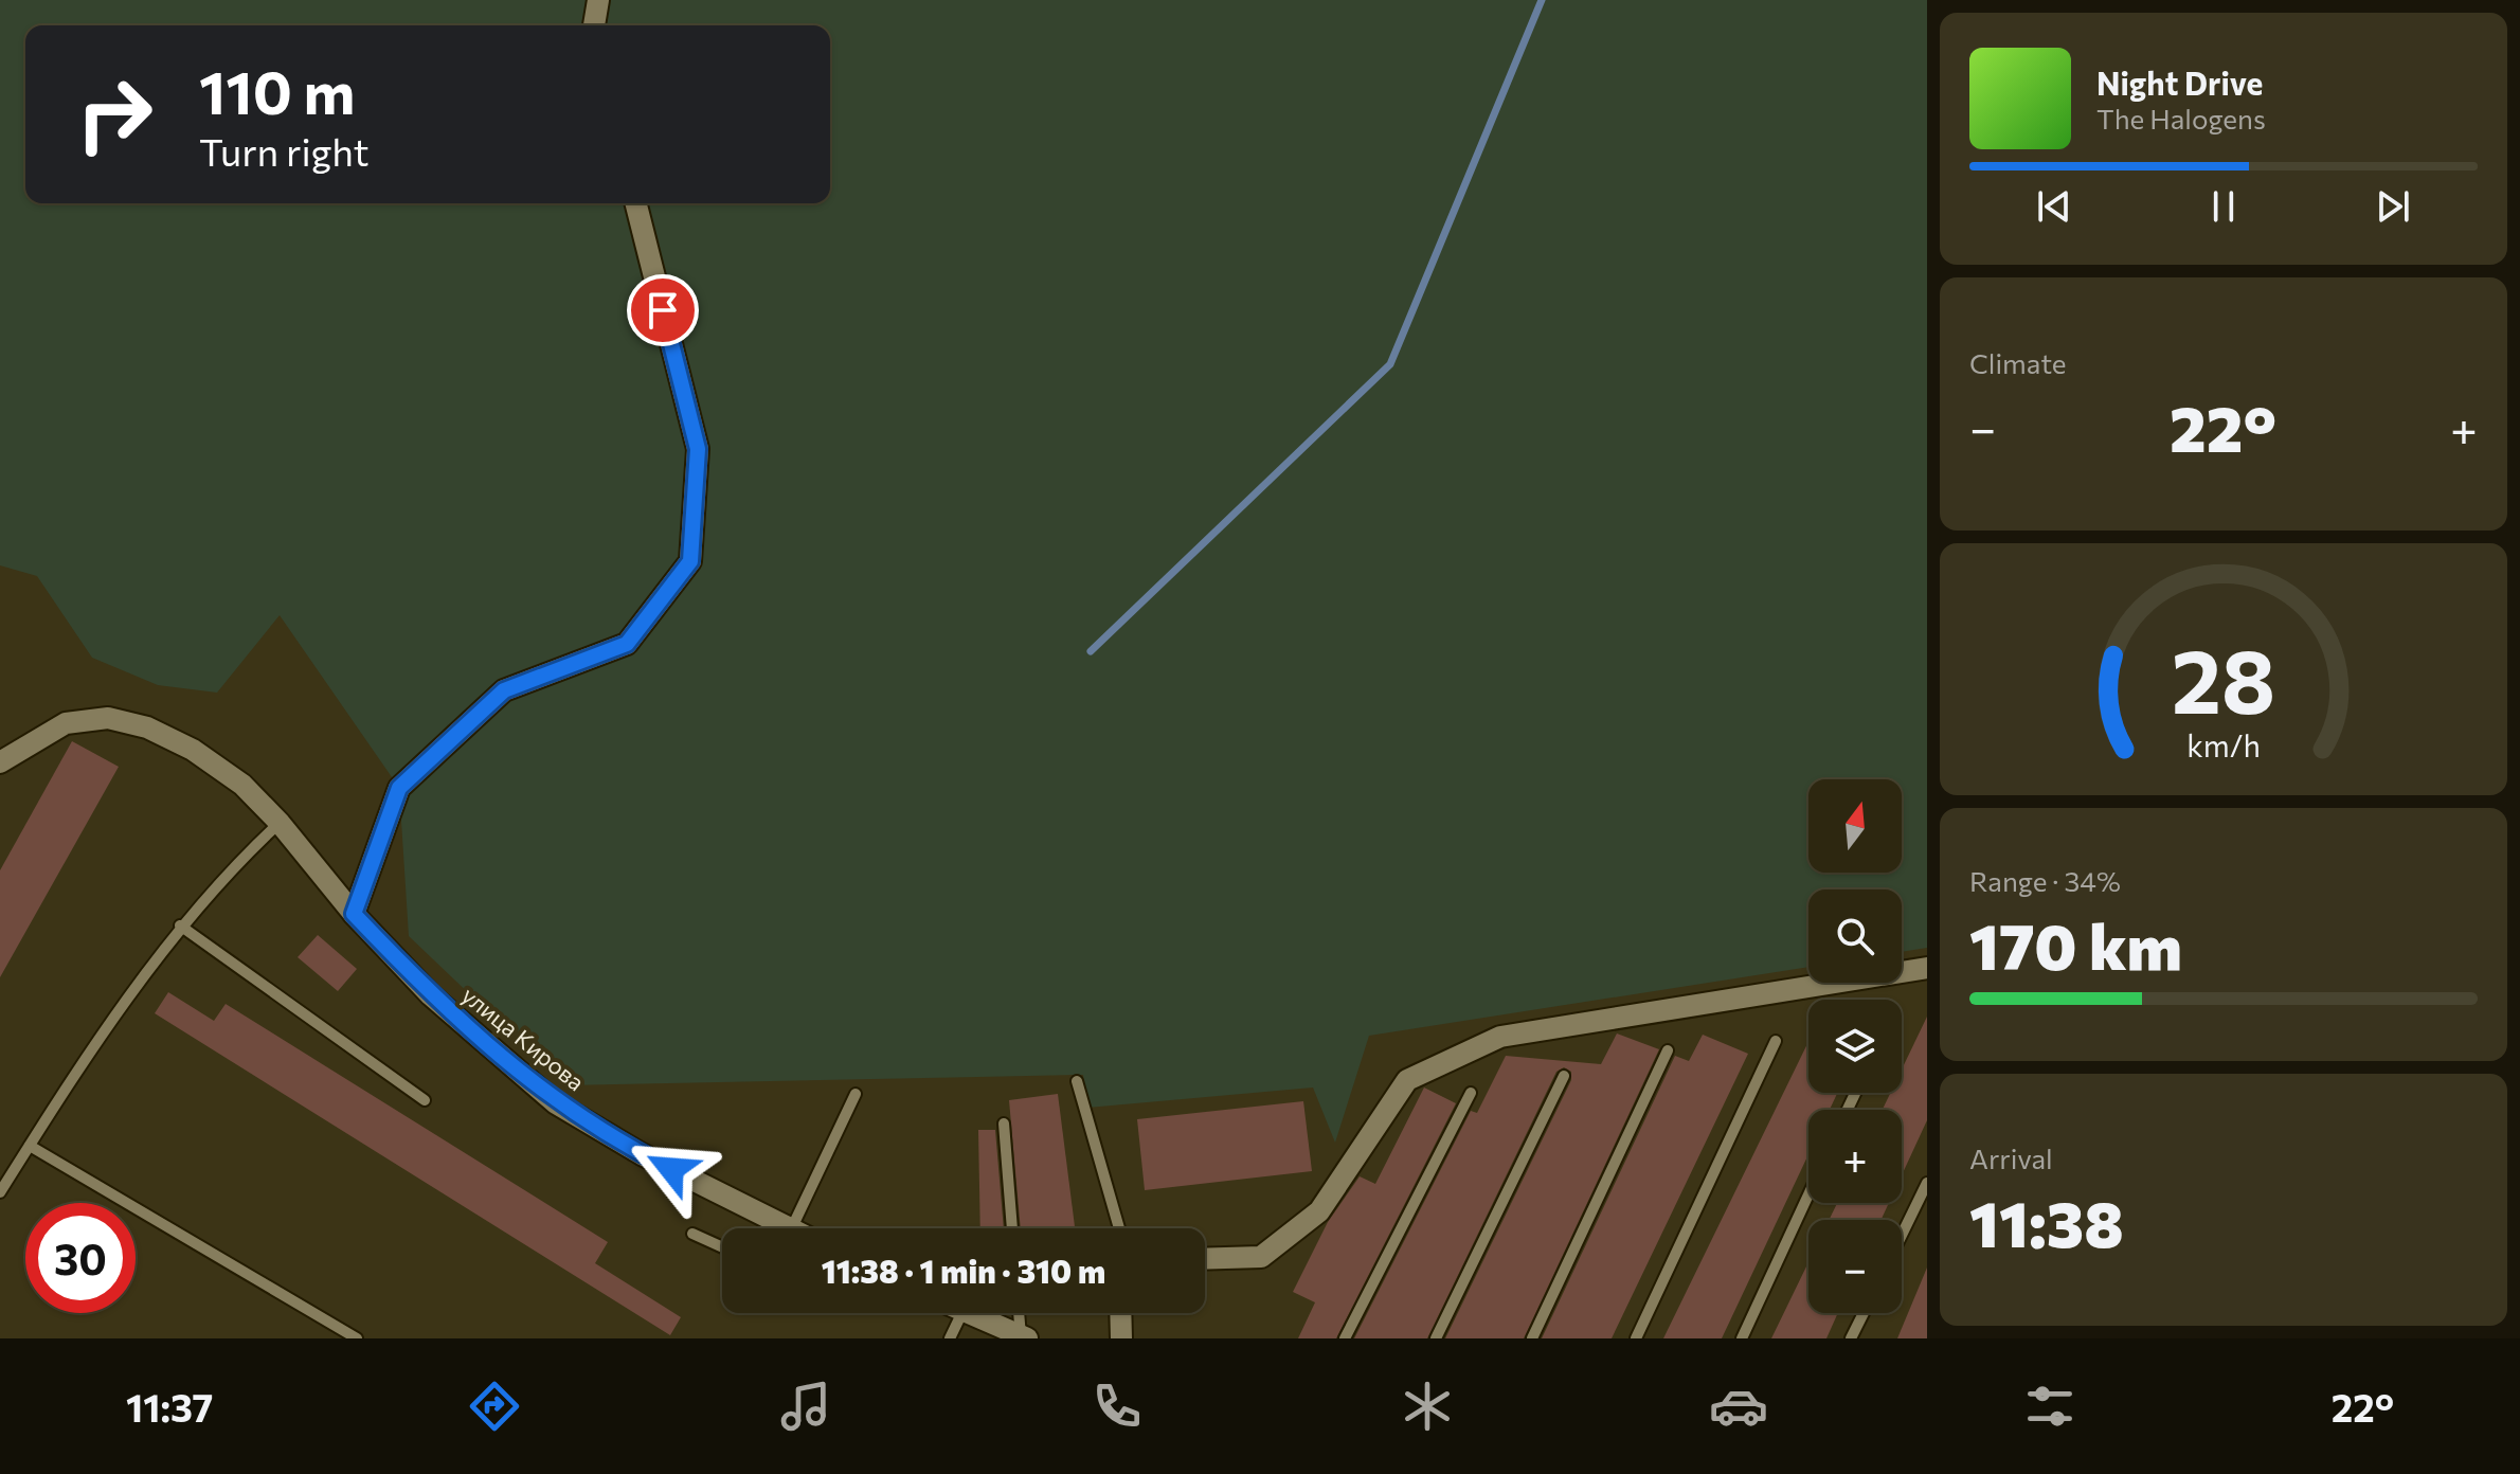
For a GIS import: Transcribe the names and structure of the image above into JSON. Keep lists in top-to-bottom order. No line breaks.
{"streets":{"street":["улица Кирова"]},"north":"top","page":{"turn":["110 m","Turn right"],"song":["Night Drive","The Halogens"],"tile":["Climate",["Range · 34%","170 km"],["Arrival","11:38"]],"heat":["−","22°","+"],"map_buttons":["+","−"],"limit":"30","trip":"11:38 · 1 min · 310 m","tabs":["11:37","22°"],"gauge":["28","km/h"]}}
